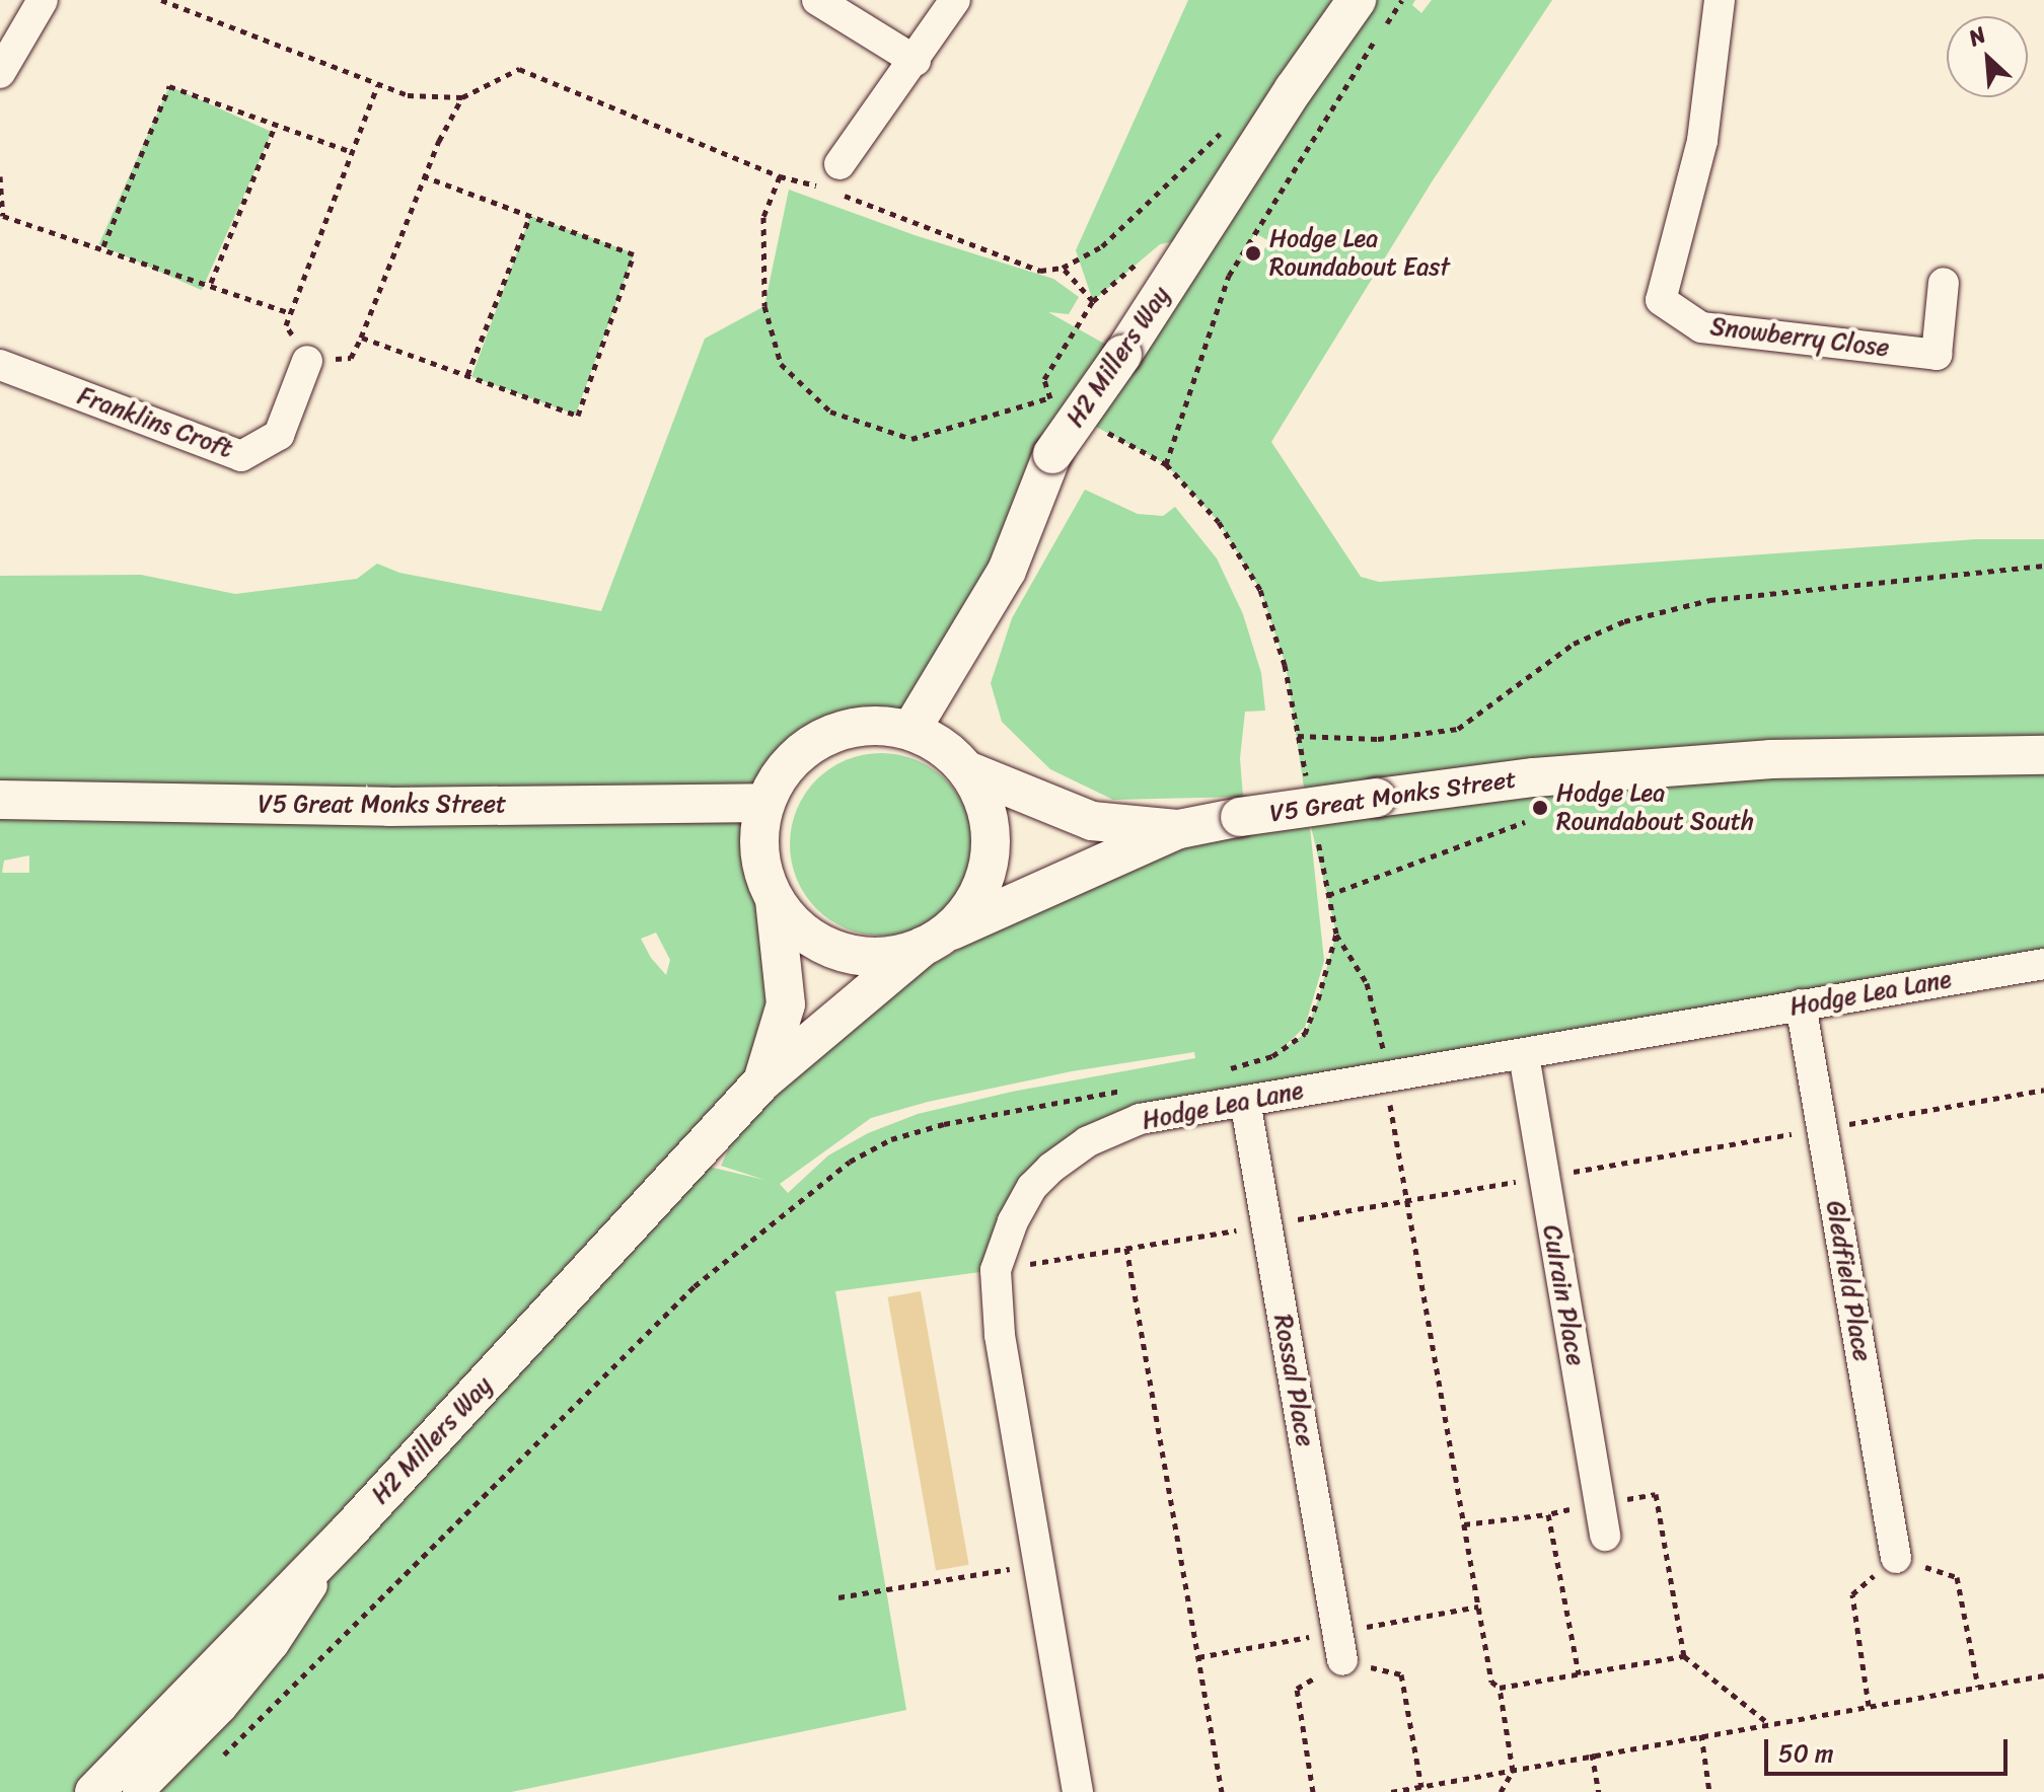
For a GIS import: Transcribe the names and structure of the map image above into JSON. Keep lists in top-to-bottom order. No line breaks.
{"streets":{"street":["Snowberry Close","H2 Millers Way","Franklins Croft","V5 Great Monks Street","Hodge Lea Lane","Gledfield Place","Culrain Place","Rossal Place"]},"crossings":[["H2 Millers Way","V5 Great Monks Street"],["Hodge Lea Lane","Gledfield Place"],["Hodge Lea Lane","Culrain Place"],["Hodge Lea Lane","Rossal Place"]],"places":["Hodge Lea Roundabout East","Hodge Lea Roundabout South"],"scale_bar":"50 m","north":"top left"}
